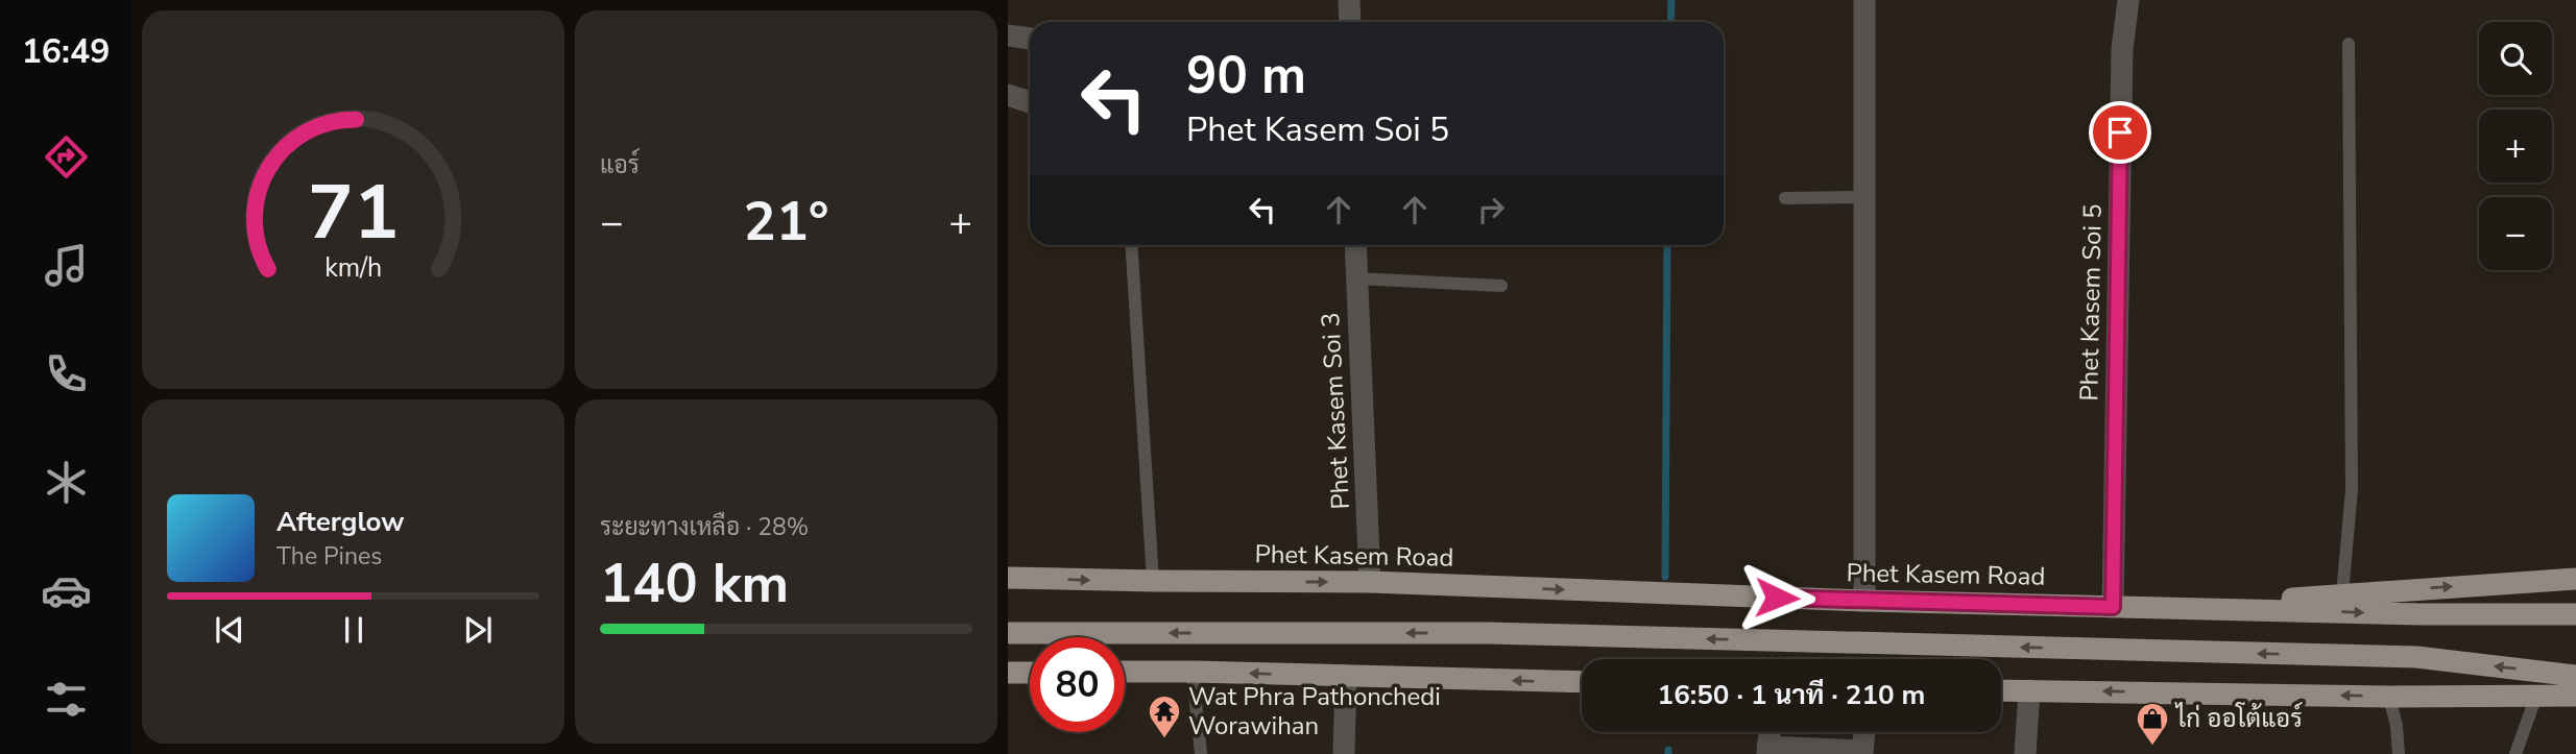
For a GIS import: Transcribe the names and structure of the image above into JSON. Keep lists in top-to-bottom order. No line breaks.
{"streets":{"highway":["Phet Kasem Road"],"street":["Phet Kasem Soi 5","Phet Kasem Soi 3"]},"crossings":[["Phet Kasem Soi 5","Phet Kasem Road"],["Phet Kasem Soi 3","Phet Kasem Road"]],"places":{"temple":["Wat Phra Pathonchedi Worawihan"],"shop":["ไก่ ออโต้แอร์"]},"page":{"tabs":"16:49","tile":["แอร์",["ระยะทางเหลือ · 28%","140 km"]],"map_buttons":["+","−"],"turn":["90 m","Phet Kasem Soi 5"],"heat":["−","21°","+"],"song":["Afterglow","The Pines"],"limit":"80","trip":"16:50 · 1 นาที · 210 m","gauge":["71","km/h"]}}
